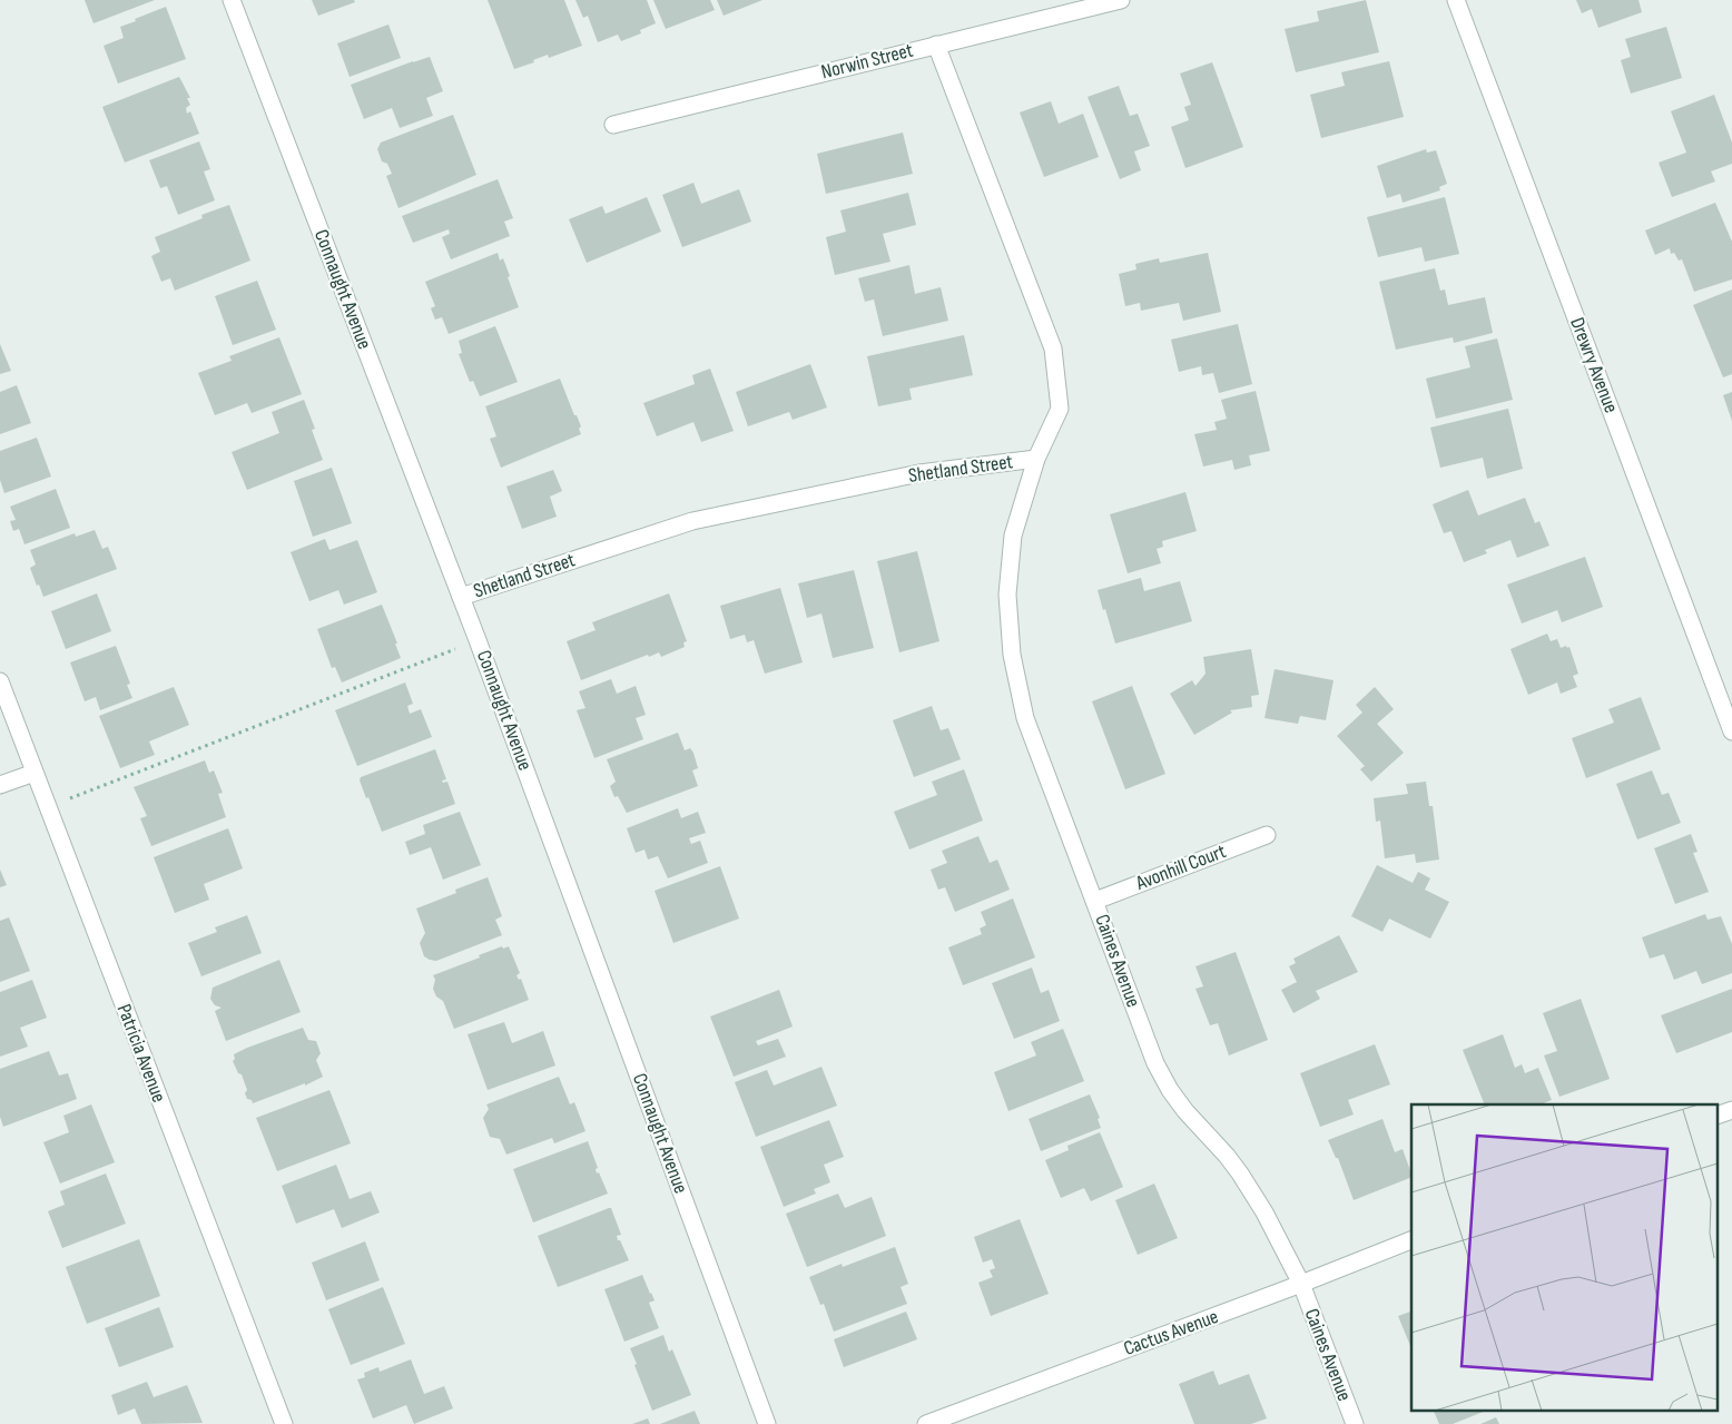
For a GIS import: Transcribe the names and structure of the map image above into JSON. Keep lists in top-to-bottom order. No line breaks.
{"streets":{"street":["Norwin Street","Connaught Avenue","Drewry Avenue","Shetland Street","Avonhill Court","Caines Avenue","Patricia Avenue","Cactus Avenue"]},"crossings":[["Norwin Street","Shetland Street"],["Connaught Avenue","Shetland Street"],["Shetland Street","Caines Avenue"],["Avonhill Court","Caines Avenue"],["Caines Avenue","Cactus Avenue"]]}
